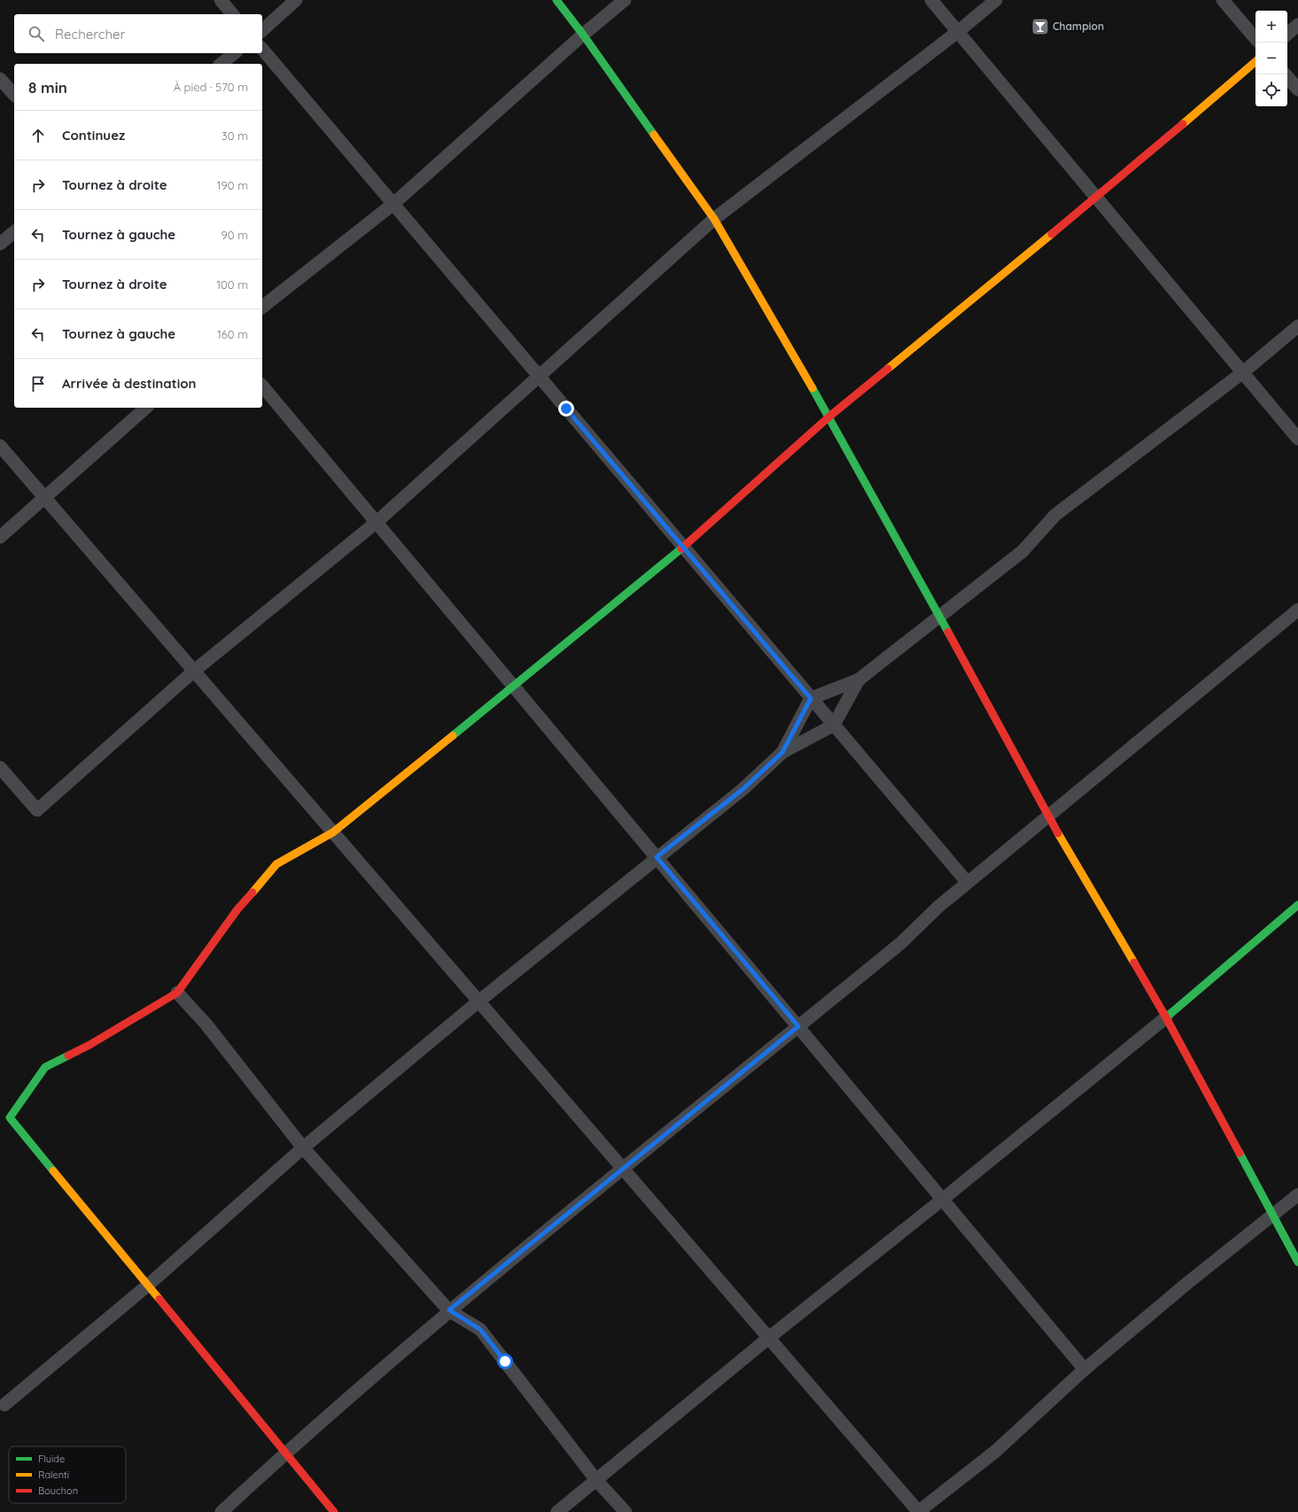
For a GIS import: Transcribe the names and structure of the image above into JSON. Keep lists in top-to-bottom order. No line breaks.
{"places":{"bar":["Champion"]},"legend":["Fluide","Ralenti","Bouchon"],"page":{"map_buttons":["+","−"],"search":"Rechercher","heading":["8 min","À pied · 570 m"],"list":[["Continuez","30 m"],["Tournez à droite","190 m"],["Tournez à gauche","90 m"],["Tournez à droite","100 m"],["Tournez à gauche","160 m"],"Arrivée à destination"]}}
